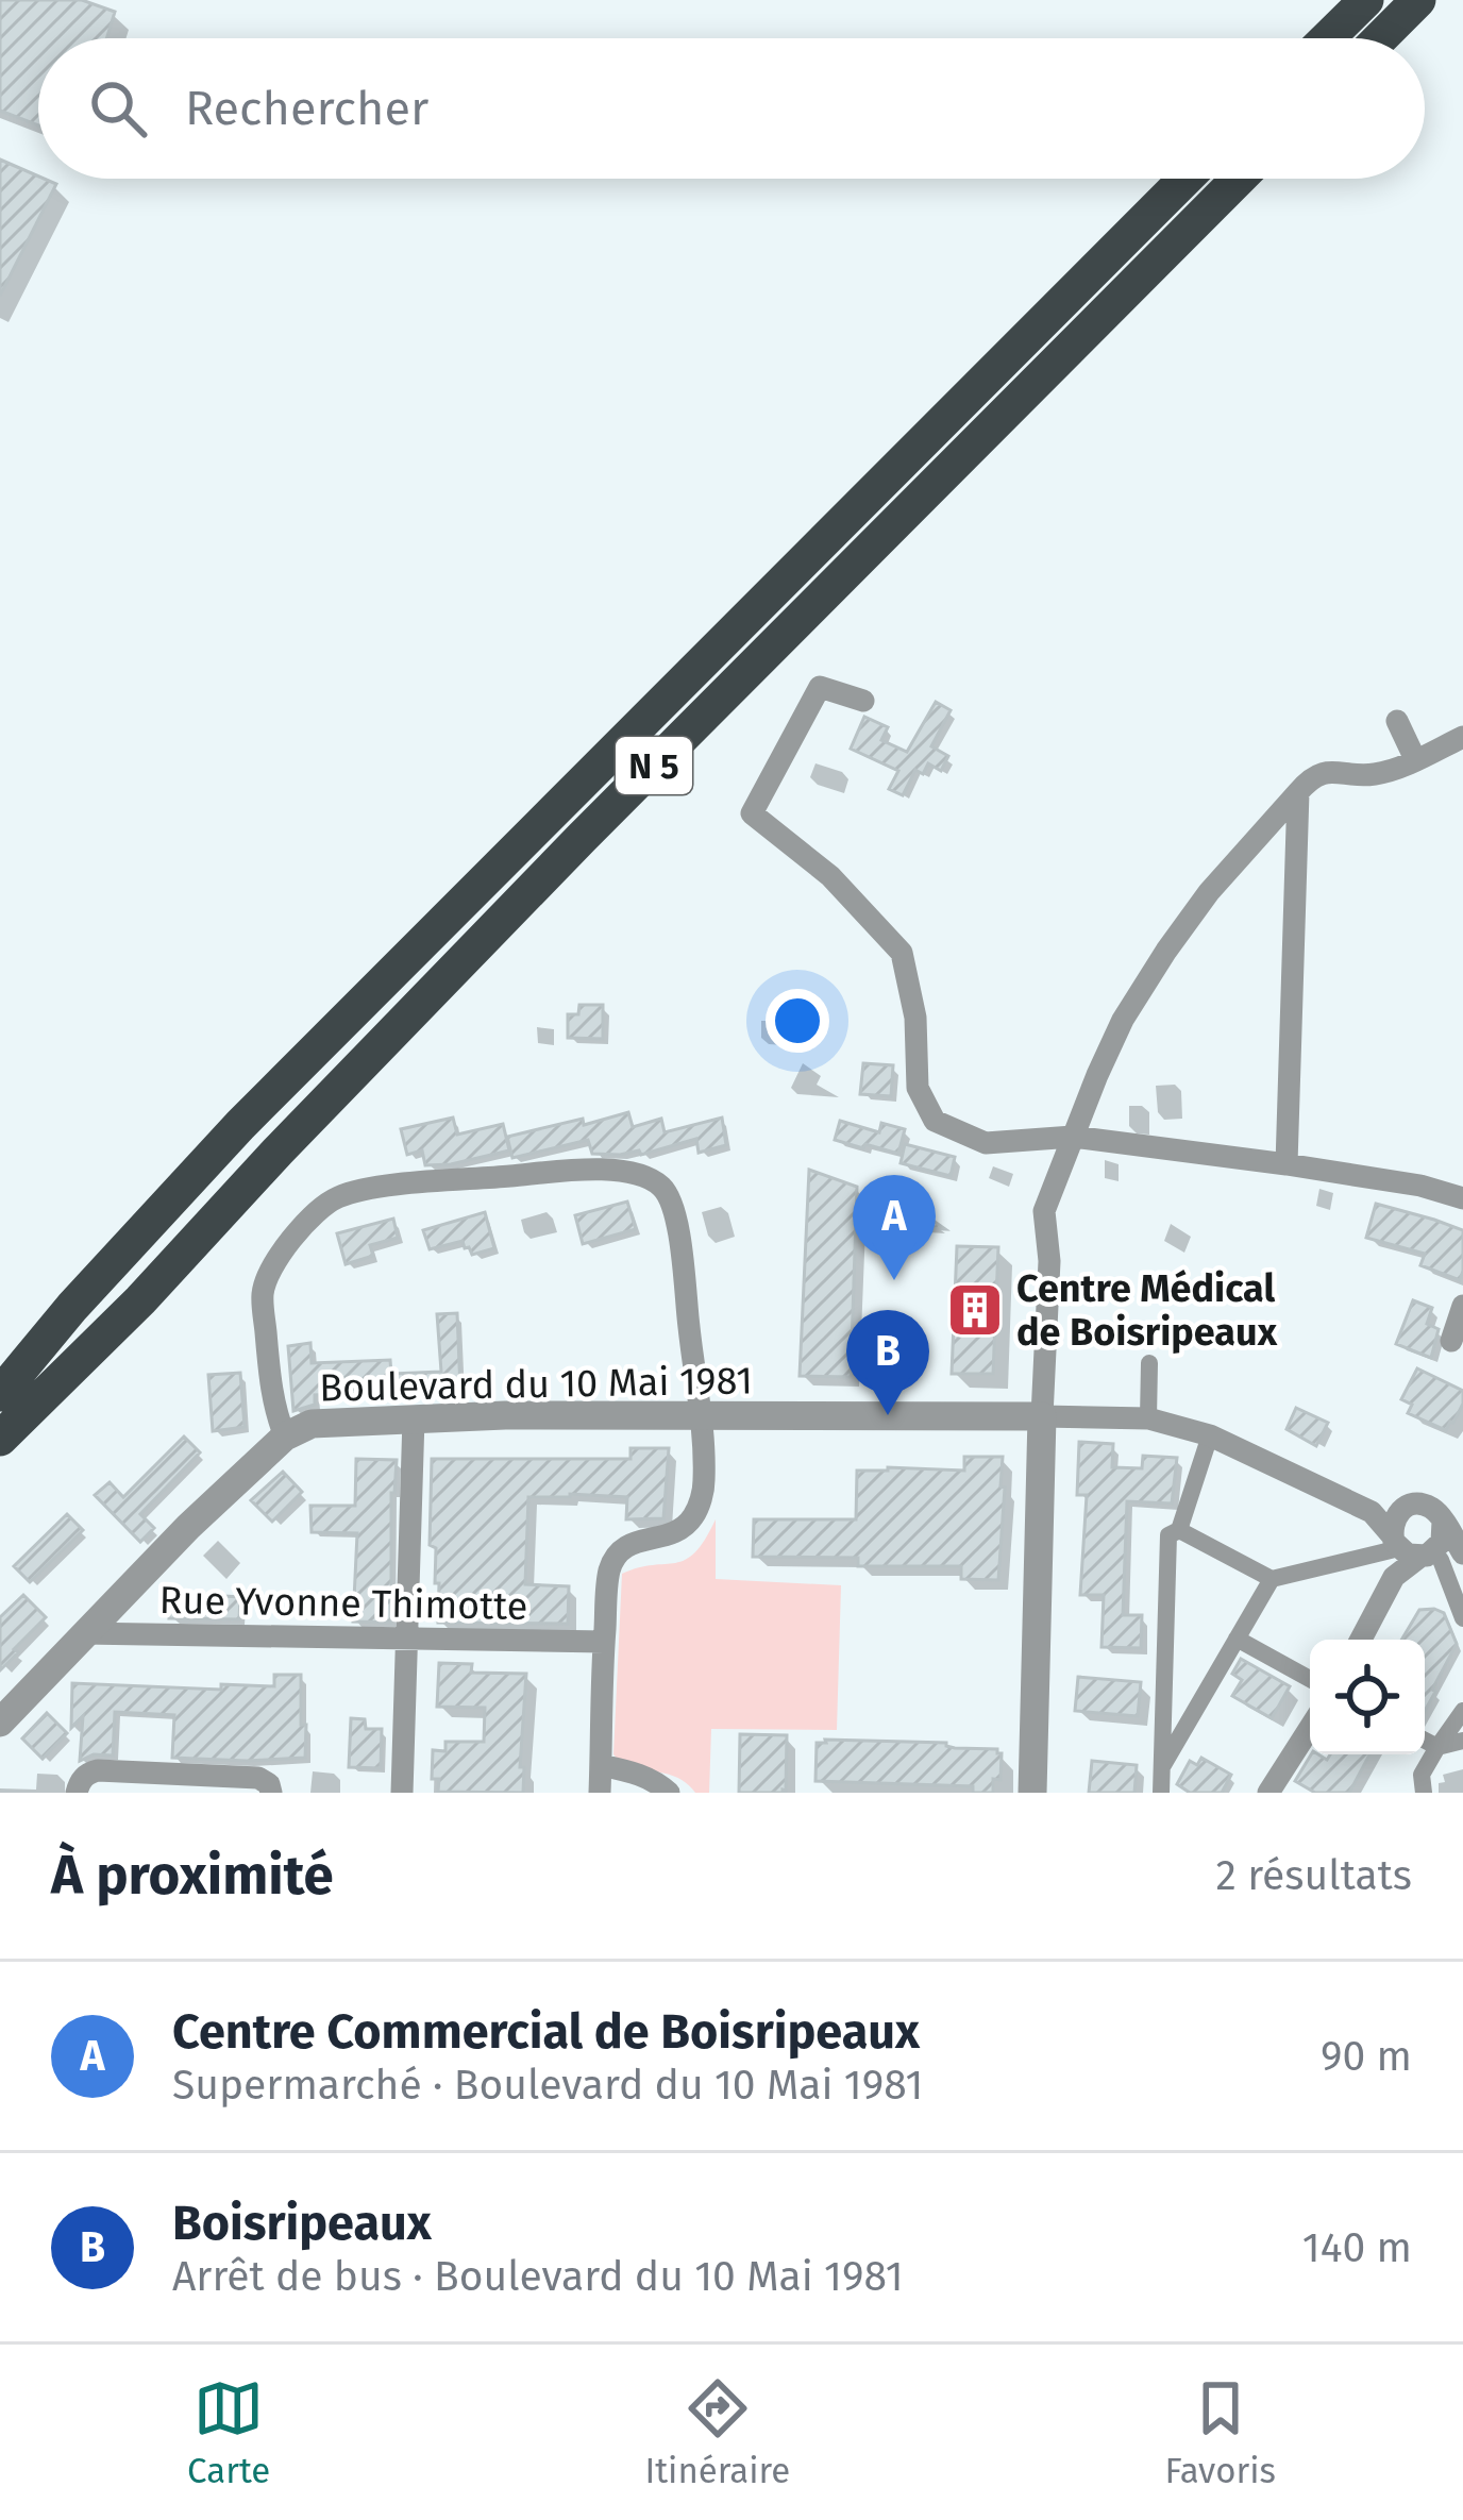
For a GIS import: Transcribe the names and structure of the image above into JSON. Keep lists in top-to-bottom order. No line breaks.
{"streets":{"highway":["N 5"],"street":["Boulevard du 10 Mai 1981","Rue Yvonne Thimotte"]},"crossings":[["Boulevard du 10 Mai 1981","Rue Yvonne Thimotte"]],"places":{"building":["Centre Médical de Boisripeaux"]},"page":{"search":"Rechercher","pins":["A","B"],"heading":["À proximité","2 résultats"],"list":[{"mark":"A","name":"Centre Commercial de Boisripeaux","note":"Supermarché · Boulevard du 10 Mai 1981","value":"90 m"},{"mark":"B","name":"Boisripeaux","note":"Arrêt de bus · Boulevard du 10 Mai 1981","value":"140 m"}],"nav":["Carte","Itinéraire","Favoris"]}}
